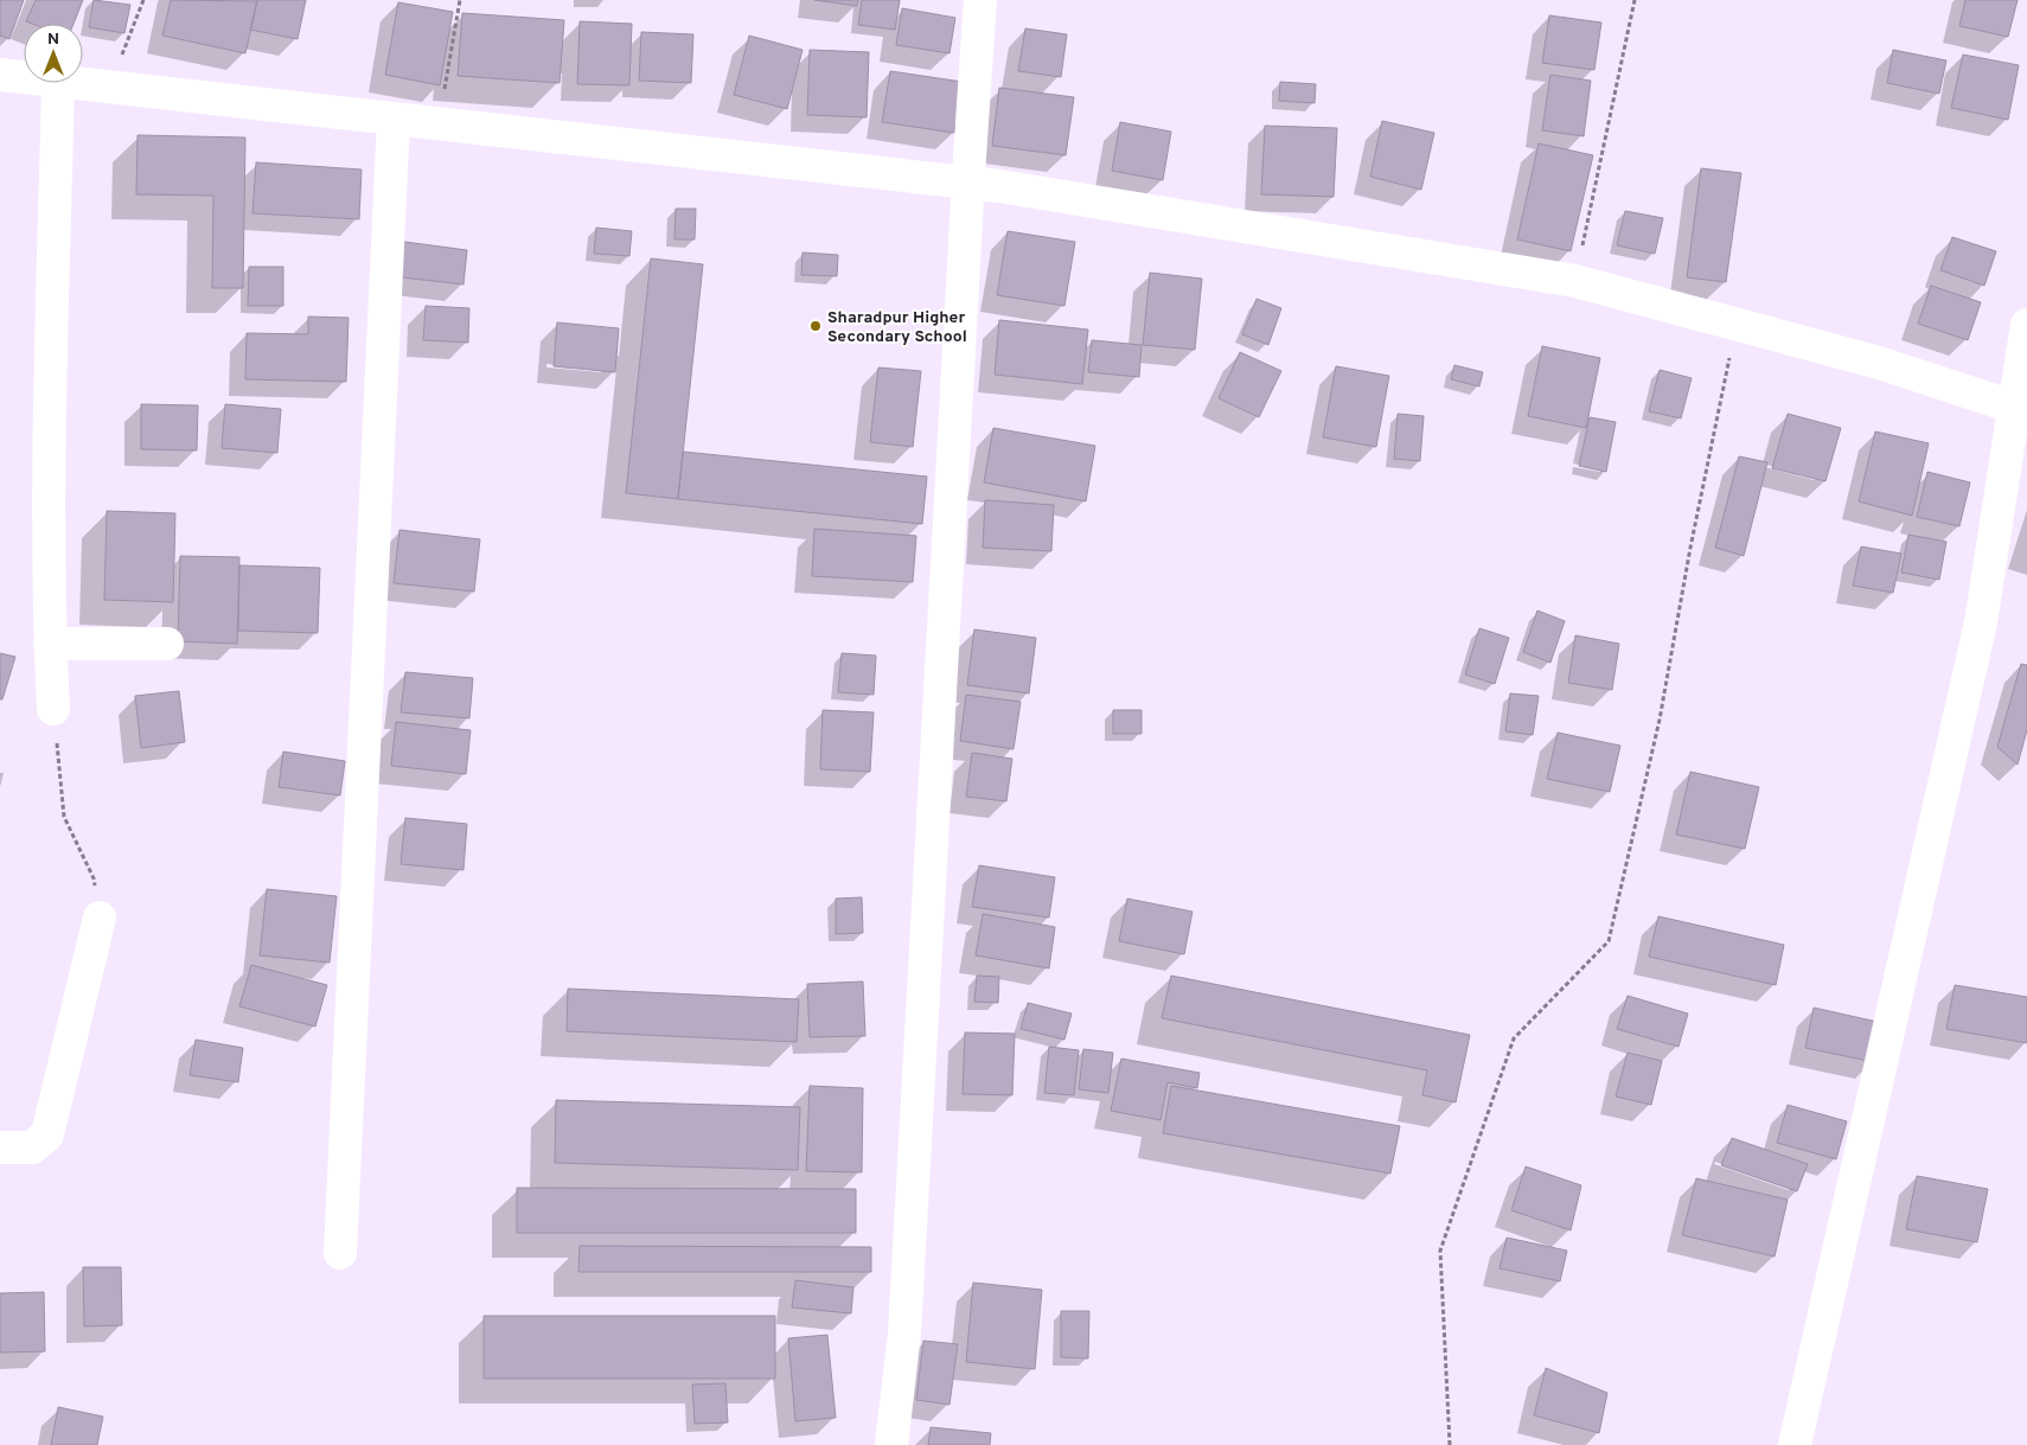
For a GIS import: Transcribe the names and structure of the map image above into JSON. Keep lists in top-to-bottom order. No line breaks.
{"places":["Sharadpur Higher Secondary School"],"north":"top"}
